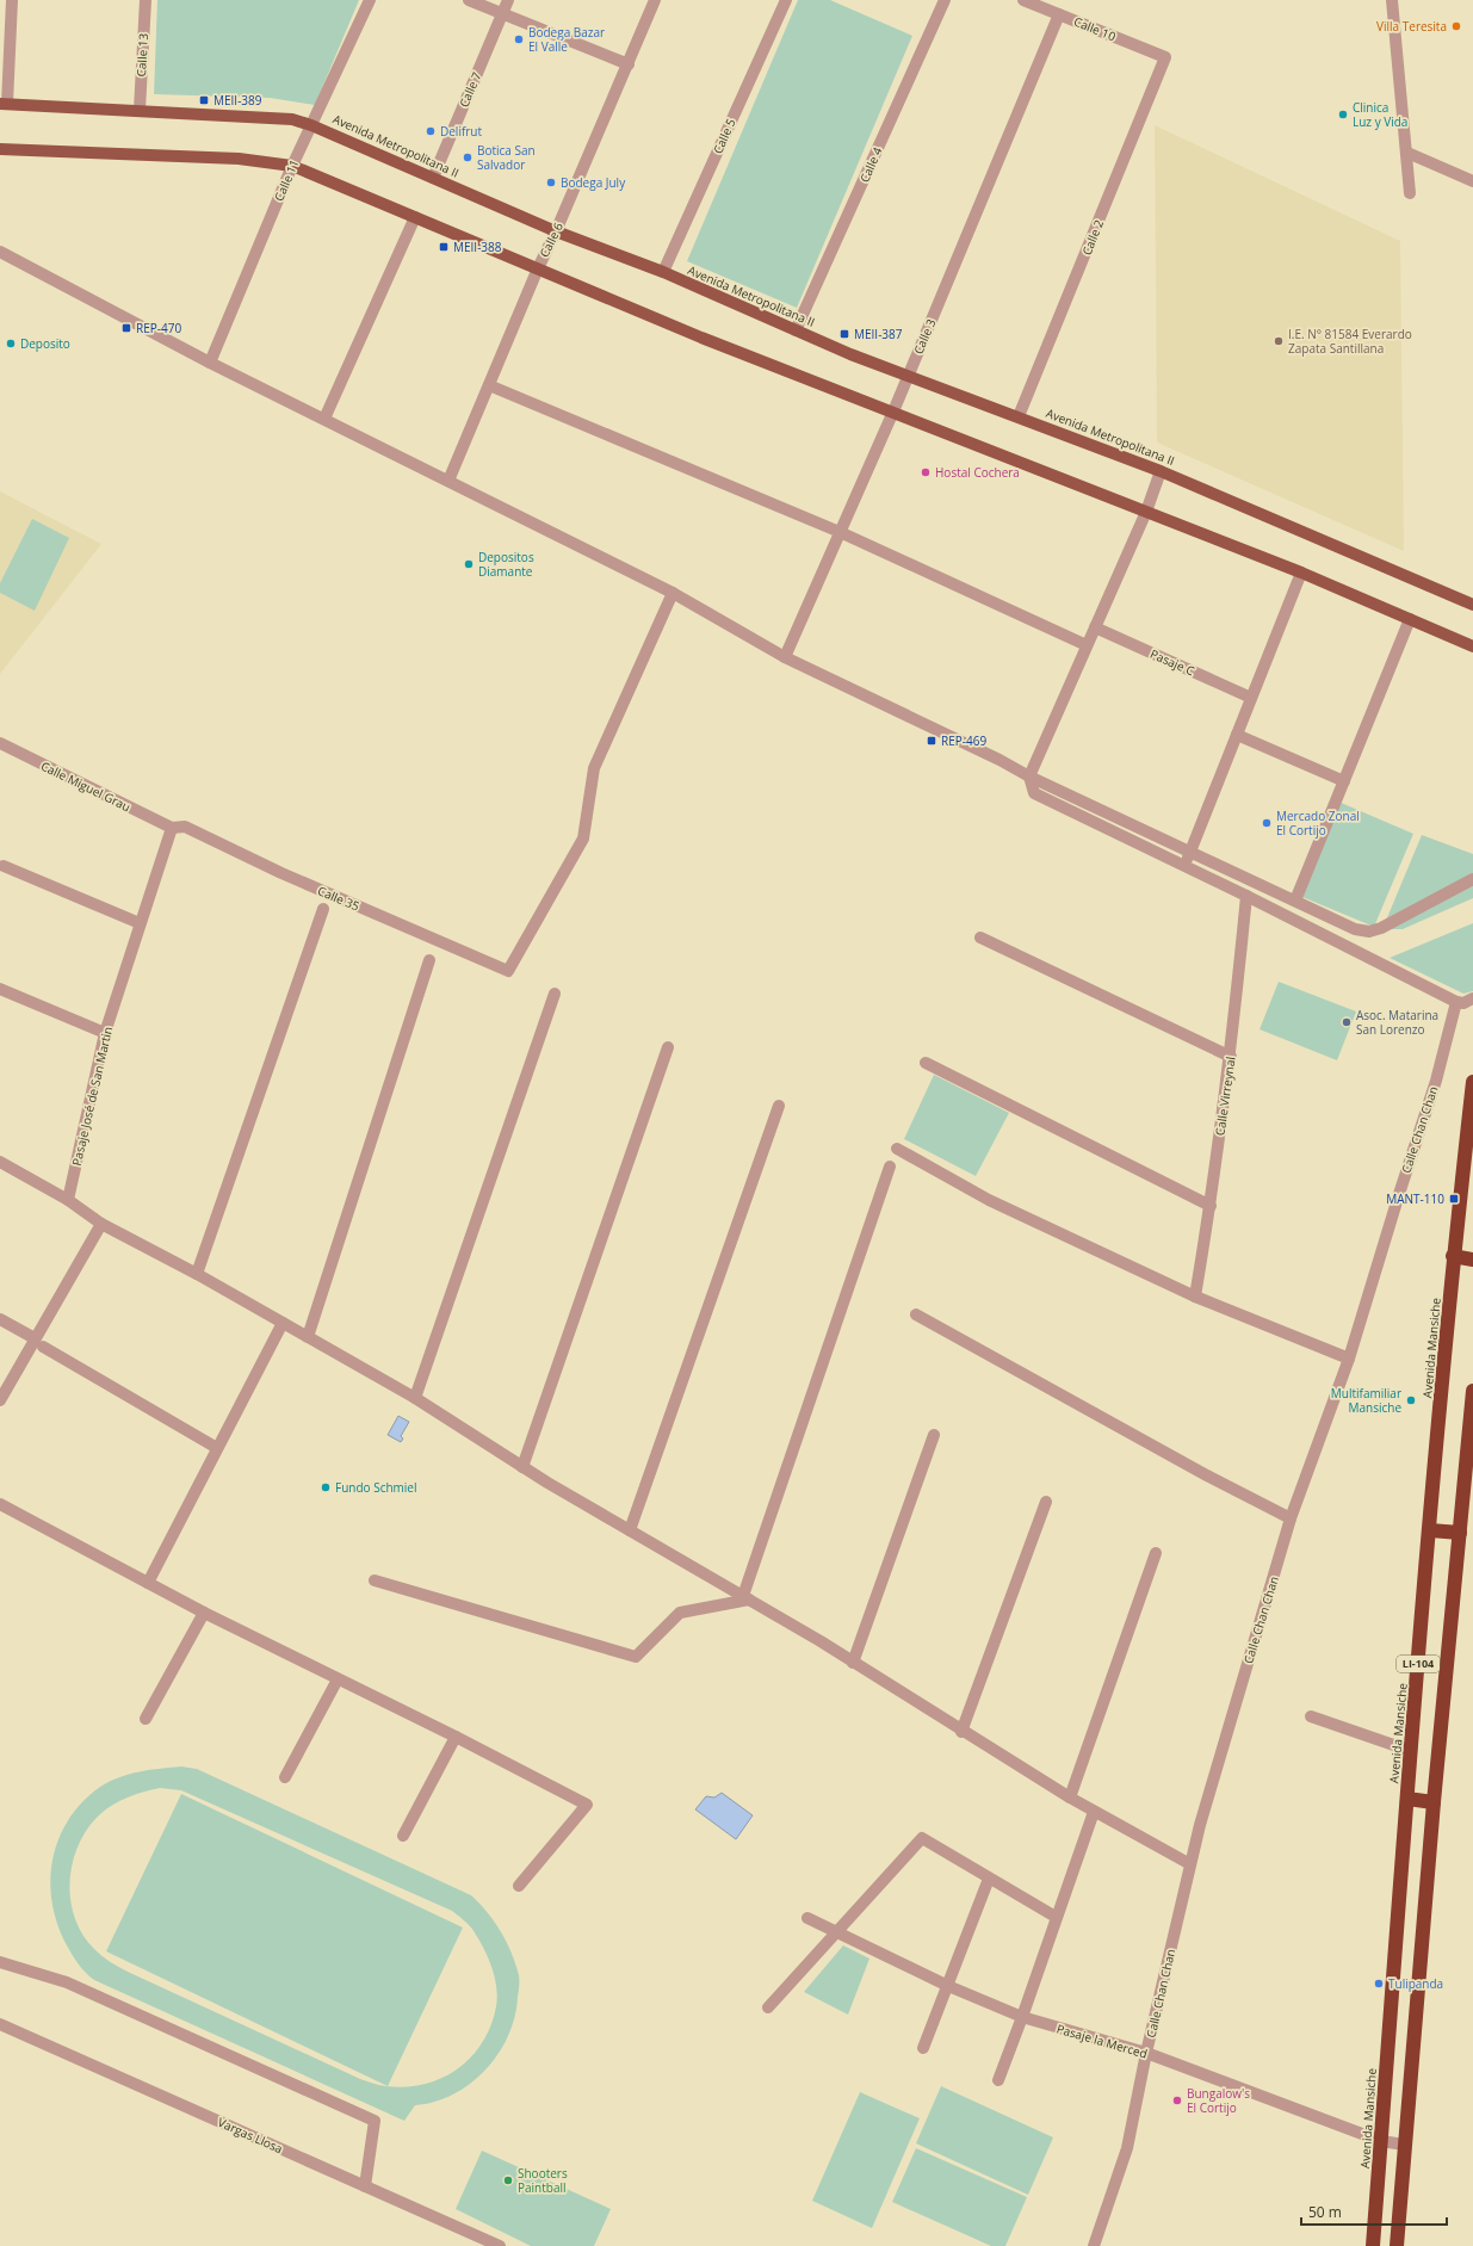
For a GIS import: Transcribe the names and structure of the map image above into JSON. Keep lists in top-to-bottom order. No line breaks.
{"streets":{"highway":["Avenida Mansiche","LI-104"],"main road":["Avenida Metropolitana II"],"street":["Calle 10","Calle 13","Calle 7","Calle 5","Calle 4","Calle 11","Calle 2","Calle 6","Calle 3","Pasaje C","Calle Miguel Grau","Calle 35","Pasaje José de San Martin","Calle Virreynal","Calle Chan Chan","Pasaje la Merced","Vargas Llosa"]},"crossings":[["Calle 10","Calle 2"],["Calle 10","Calle 3"],["Calle 13","Avenida Metropolitana II"],["Calle 7","Avenida Metropolitana II"],["Calle 5","Avenida Metropolitana II"],["Avenida Metropolitana II","Calle 4"],["Avenida Metropolitana II","Calle 11"],["Avenida Metropolitana II","Calle 2"],["Avenida Metropolitana II","Calle 6"],["Avenida Metropolitana II","Calle 3"],["Calle Miguel Grau","Calle 35"],["Calle Miguel Grau","Pasaje José de San Martin"],["Calle 35","Pasaje José de San Martin"],["Calle Chan Chan","Pasaje la Merced"],["Avenida Mansiche","Pasaje la Merced"],["LI-104","Pasaje la Merced"]],"places":{"other":["Villa Teresita","Bodega Bazar El Valle","Clinica Luz y Vida","Delifrut","Botica San Salvador","Bodega July","I.E. N° 81584 Everardo Zapata Santillana","Deposito","Hostal Cochera","Depositos Diamante","Mercado Zonal El Cortijo","Asoc. Matarina San Lorenzo","Multifamiliar Mansiche","Fundo Schmiel","Tulipanda","Bungalow's El Cortijo","Shooters Paintball"],"transit":["MEII-389","MEII-388","REP-470","MEII-387","REP-469","MANT-110"]},"scale_bar":"50 m"}
